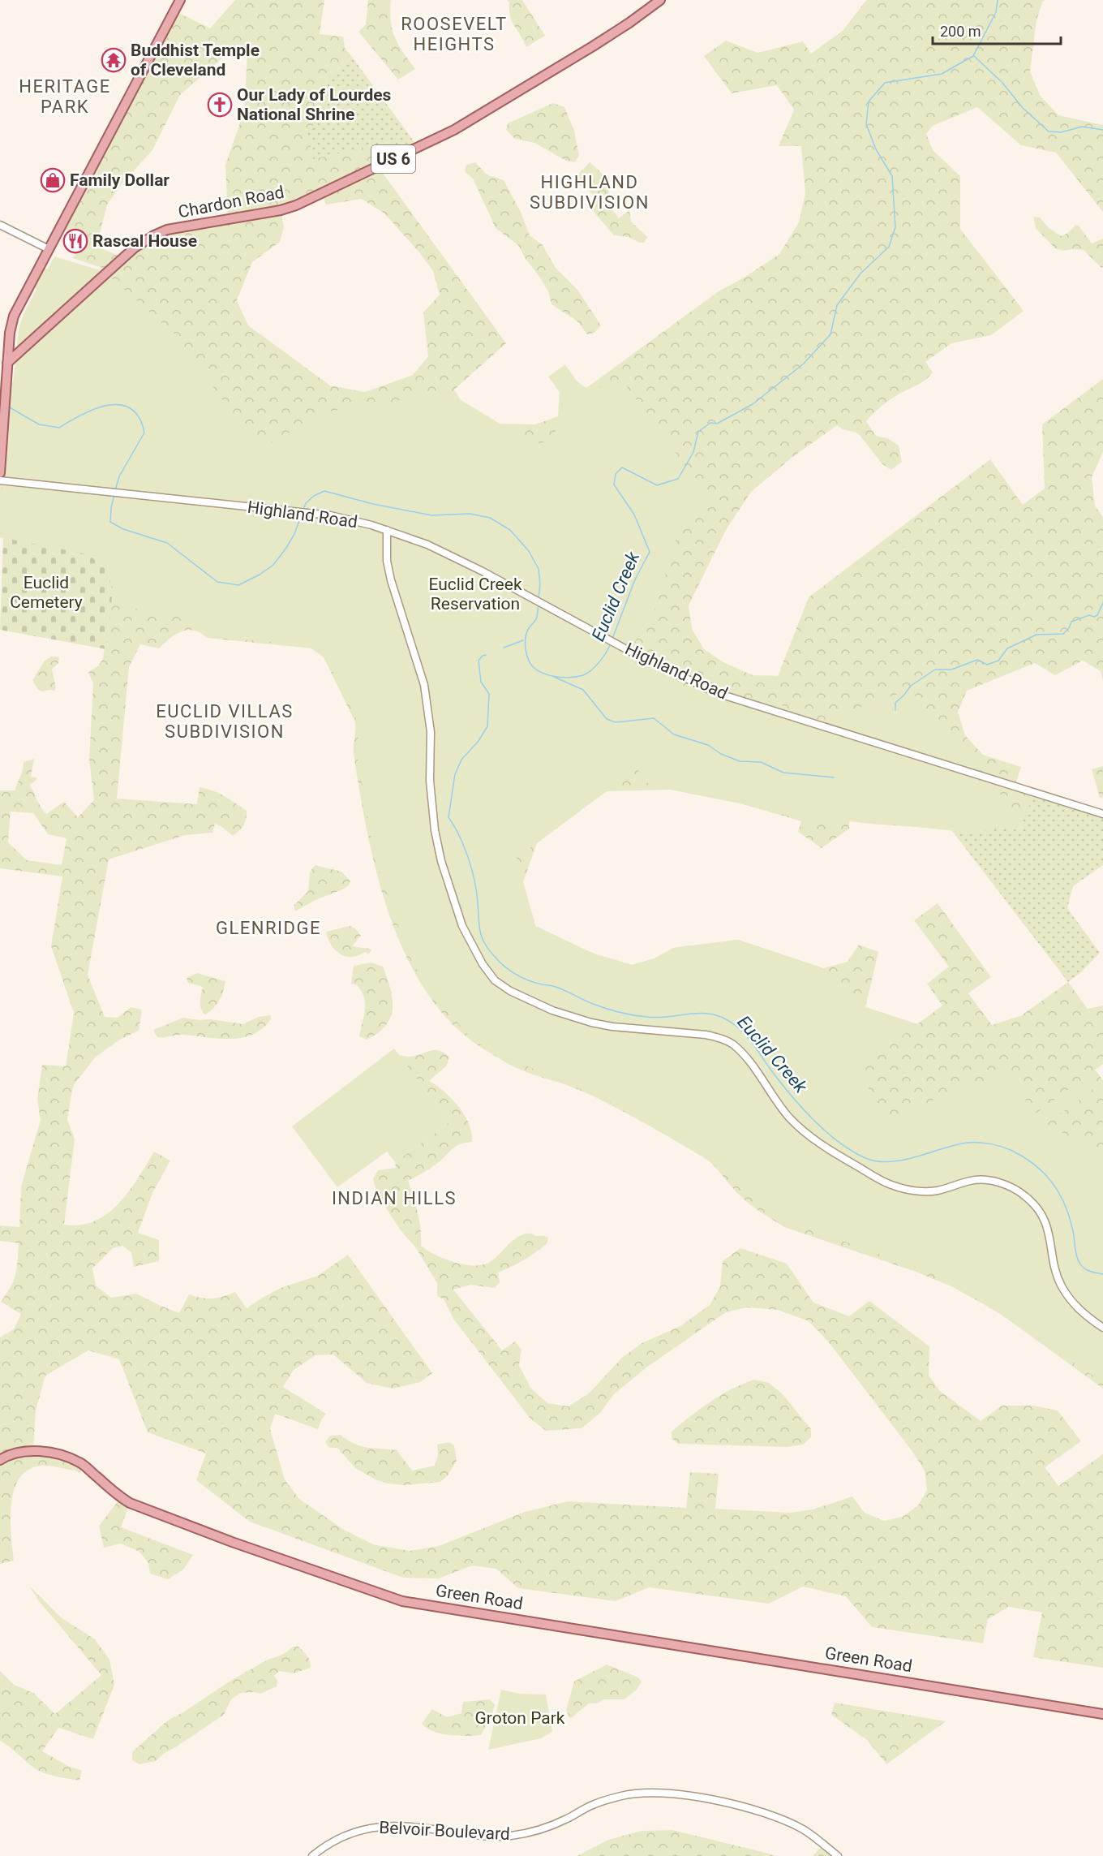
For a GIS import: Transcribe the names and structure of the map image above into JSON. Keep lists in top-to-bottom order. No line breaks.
{"streets":{"main road":["US 6","Chardon Road","Green Road"],"street":["Highland Road","Belvoir Boulevard"]},"districts":["ROOSEVELT HEIGHTS","HERITAGE PARK","HIGHLAND SUBDIVISION","EUCLID VILLAS SUBDIVISION","GLENRIDGE","INDIAN HILLS"],"water":["Euclid Creek"],"parks":["Euclid Cemetery","Euclid Creek Reservation","Groton Park"],"places":{"temple":["Buddhist Temple of Cleveland"],"church":["Our Lady of Lourdes National Shrine"],"shop":["Family Dollar"],"restaurant":["Rascal House"]},"scale_bar":"200 m"}
